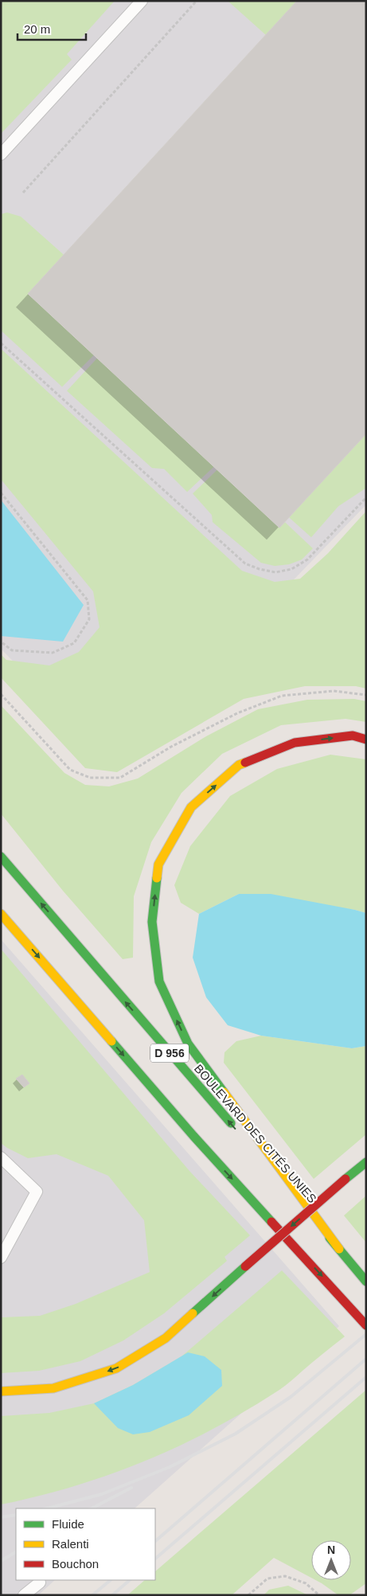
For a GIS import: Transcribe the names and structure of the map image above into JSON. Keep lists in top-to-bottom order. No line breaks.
{"streets":{"main road":["D 956","BOULEVARD DES CITÉS UNIES"]},"legend":["Fluide","Ralenti","Bouchon"],"scale_bar":"20 m","north":"top"}
